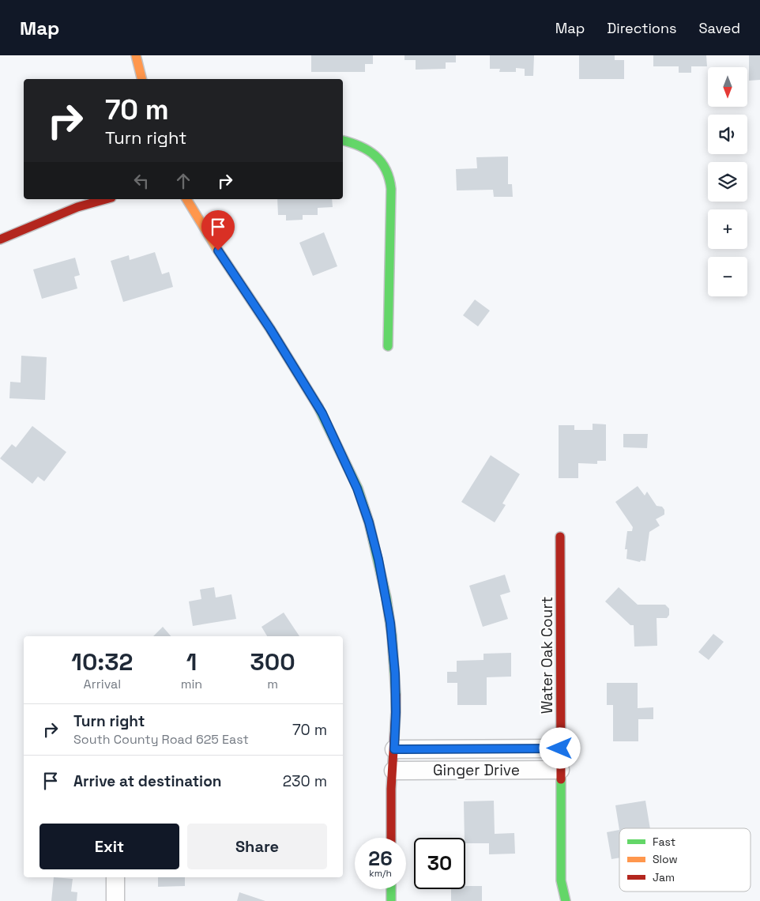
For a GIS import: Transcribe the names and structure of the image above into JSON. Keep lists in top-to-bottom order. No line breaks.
{"streets":{"street":["Water Oak Court","Ginger Drive"]},"crossings":[["Water Oak Court","Ginger Drive"]],"legend":["Fast","Slow","Jam"],"north":"bottom","page":{"header":"Map","nav":["Map","Directions","Saved"],"map_buttons":["+","−"],"turn":["70 m","Turn right"],"eta":["10:32","Arrival","1","min","300","m"],"list":[{"name":"Turn right","note":"South County Road 625 East","value":"70 m"},{"name":"Arrive at destination","value":"230 m"}],"buttons":["Exit","Share"],"speed":"26 km/h","limit":"30"}}
